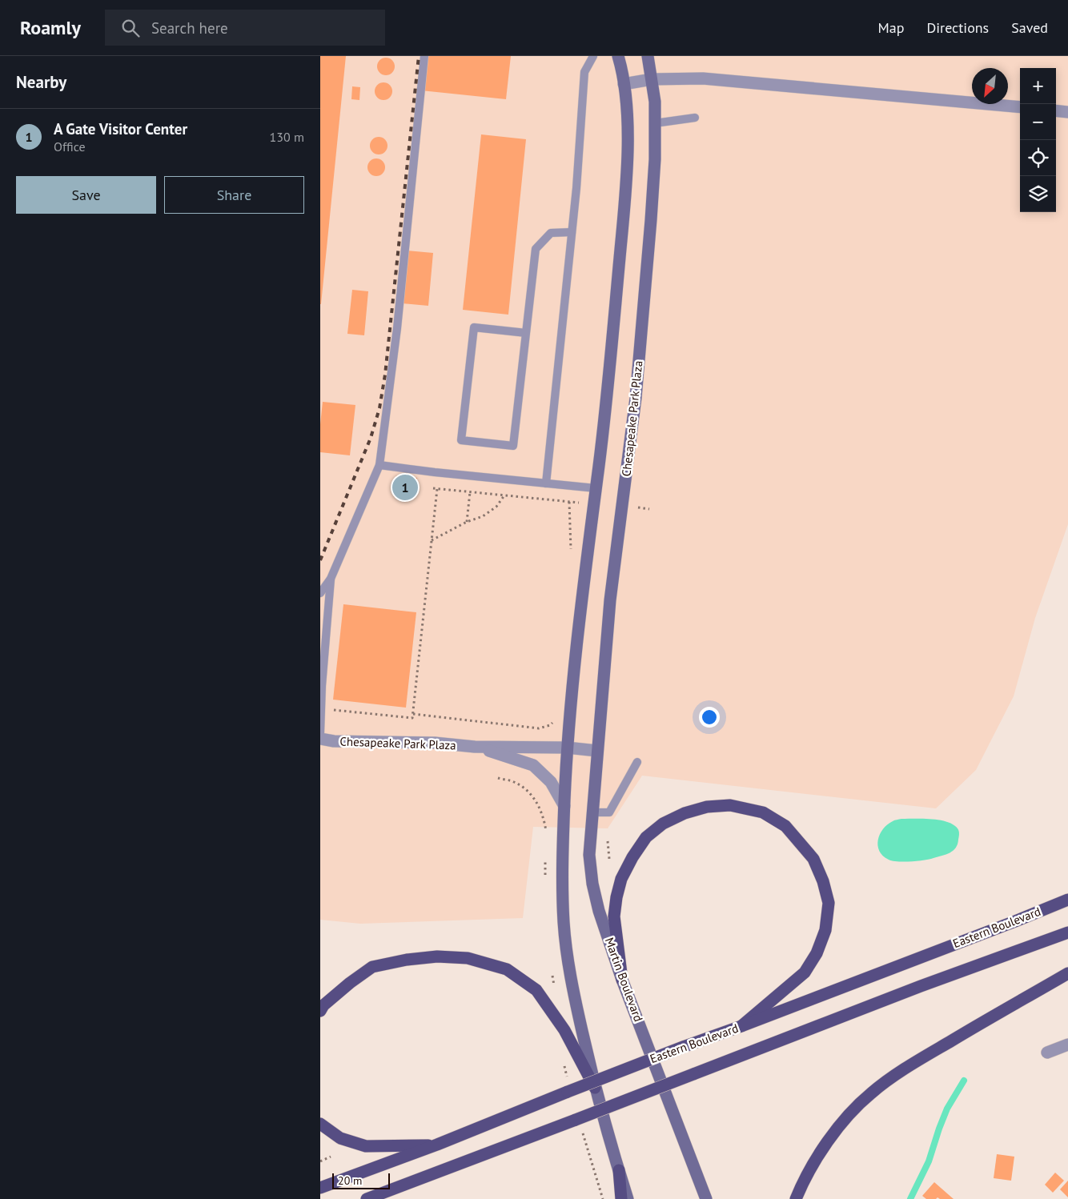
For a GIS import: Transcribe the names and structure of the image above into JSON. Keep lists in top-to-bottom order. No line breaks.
{"streets":{"main road":["Eastern Boulevard"],"street":["Chesapeake Park Plaza","Martin Boulevard"]},"crossings":[["Chesapeake Park Plaza","Martin Boulevard"]],"scale_bar":"20 m","north":"bottom left","page":{"header":"Roamly","search":"Search here","nav":["Map","Directions","Saved"],"heading":"Nearby","map_buttons":["+","−"],"list":[{"mark":"1","name":"A Gate Visitor Center","note":"Office","value":"130 m"}],"buttons":["Save","Share"],"pins":"1","scale":"20 m"}}
